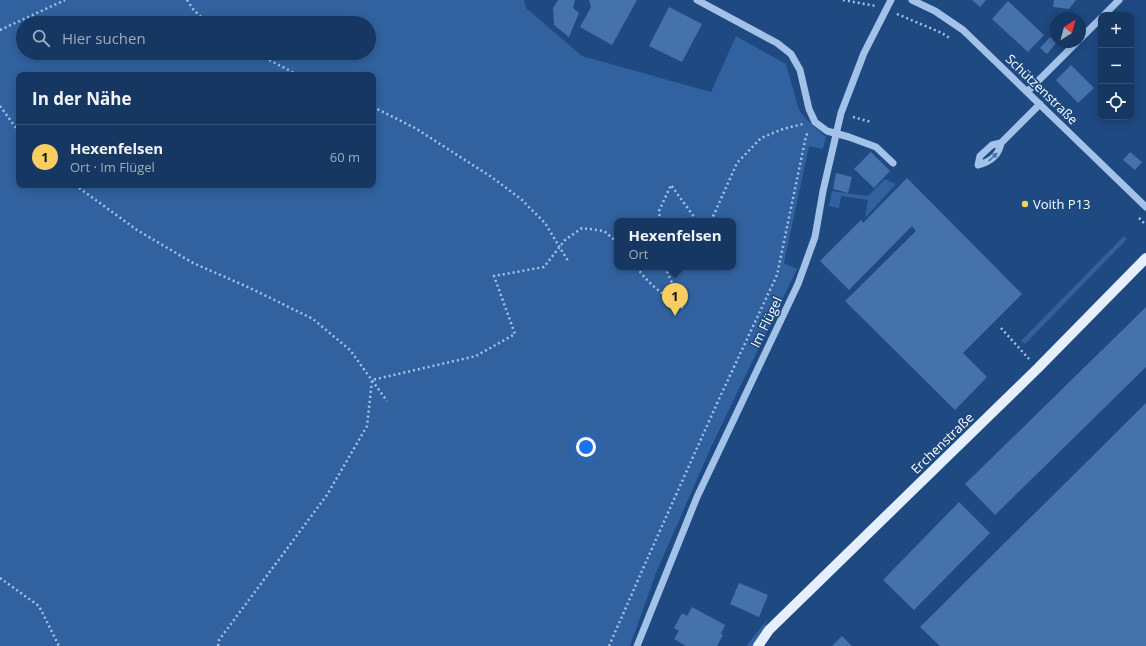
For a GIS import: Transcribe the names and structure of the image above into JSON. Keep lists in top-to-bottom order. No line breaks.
{"streets":{"main road":["Erchenstraße"],"street":["Schützenstraße","Im Flügel"]},"places":["Voith P13"],"north":"top right","page":{"map_buttons":["+","−"],"search":"Hier suchen","heading":"In der Nähe","list":[{"mark":"1","name":"Hexenfelsen","note":"Ort · Im Flügel","value":"60 m"}],"popup":["Hexenfelsen","Ort"],"pins":"1"}}
